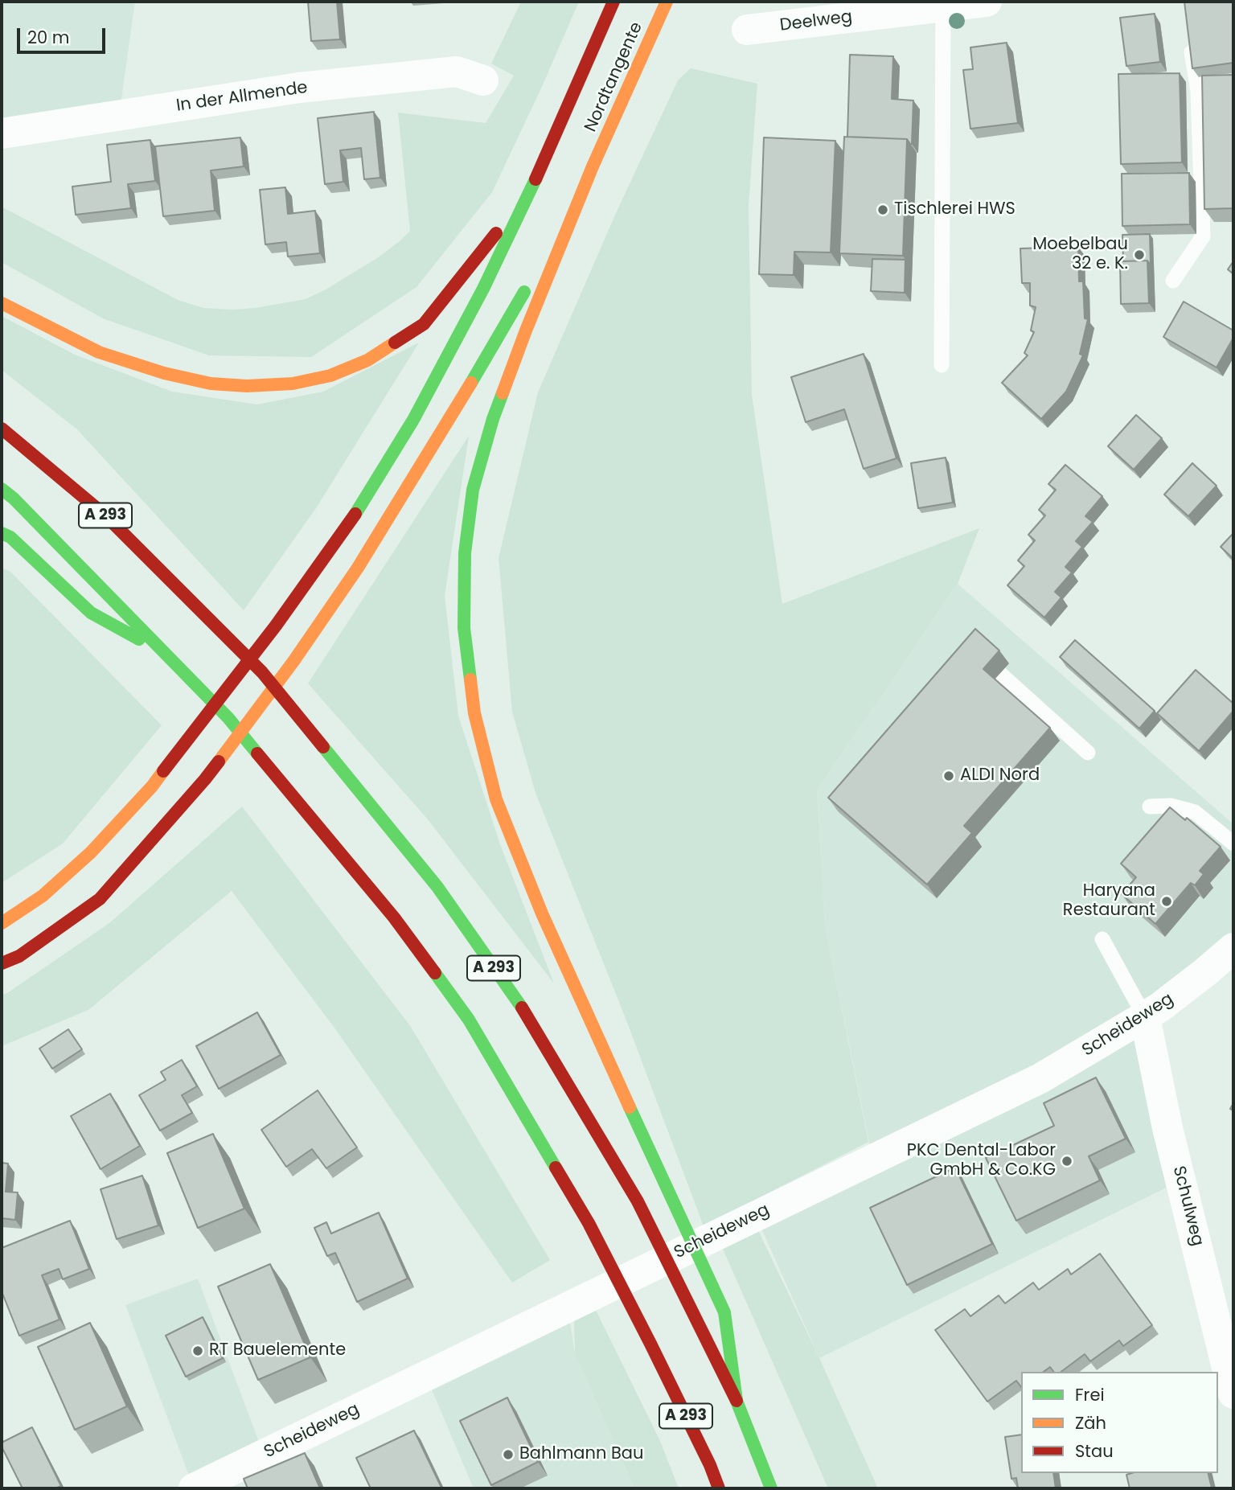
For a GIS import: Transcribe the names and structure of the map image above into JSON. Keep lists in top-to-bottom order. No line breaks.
{"streets":{"highway":["Nordtangente","A 293"],"street":["Deelweg","In der Allmende","Scheideweg","Schulweg"]},"crossings":[["Scheideweg","Schulweg"]],"places":["Tischlerei HWS","Moebelbau 32 e. K.","ALDI Nord","Haryana Restaurant","PKC Dental-Labor GmbH & Co.KG","RT Bauelemente","Bahlmann Bau"],"legend":["Frei","Zäh","Stau"],"scale_bar":"20 m"}
